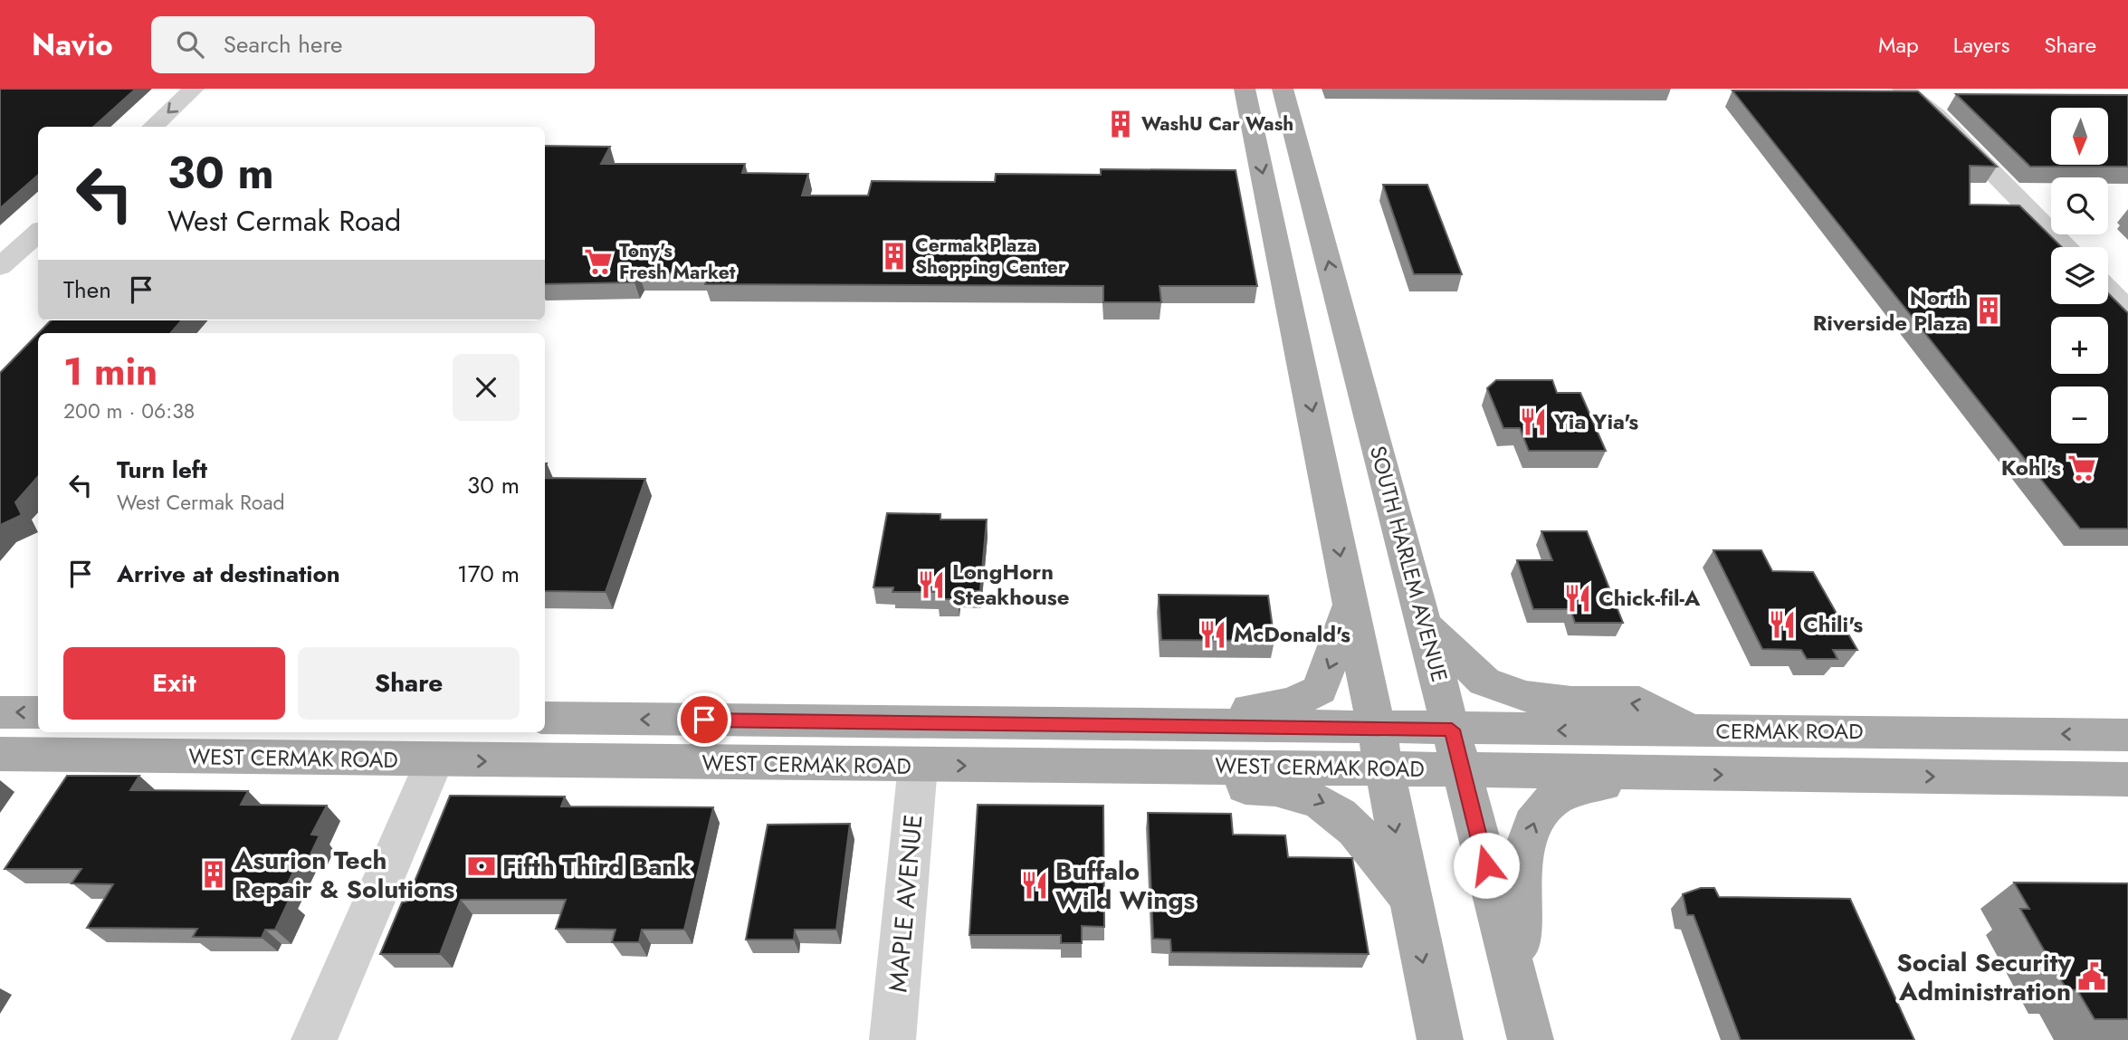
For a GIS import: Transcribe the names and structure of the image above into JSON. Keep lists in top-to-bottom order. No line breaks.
{"streets":{"main road":["SOUTH HARLEM AVENUE","CERMAK ROAD","WEST CERMAK ROAD"],"street":["MAPLE AVENUE"]},"crossings":[["SOUTH HARLEM AVENUE","CERMAK ROAD"],["SOUTH HARLEM AVENUE","WEST CERMAK ROAD"],["CERMAK ROAD","WEST CERMAK ROAD"],["WEST CERMAK ROAD","MAPLE AVENUE"]],"places":{"building":["WashU Car Wash","Cermak Plaza Shopping Center","North Riverside Plaza","Asurion Tech Repair & Solutions"],"supermarket":["Tony's Fresh Market","Kohl's"],"restaurant":["Yia Yia's","LongHorn Steakhouse","Chick-fil-A","Chili's","McDonald's","Buffalo Wild Wings"],"bank":["Fifth Third Bank"],"public building":["Social Security Administration"]},"north":"bottom","page":{"header":"Navio","search":"Search here","nav":["Map","Layers","Share"],"map_buttons":["+","−"],"turn":["30 m","West Cermak Road"],"then":"Then","heading":["1 min","200 m · 06:38"],"list":[{"name":"Turn left","note":"West Cermak Road","value":"30 m"},{"name":"Arrive at destination","value":"170 m"}],"buttons":["Exit","Share"]}}
